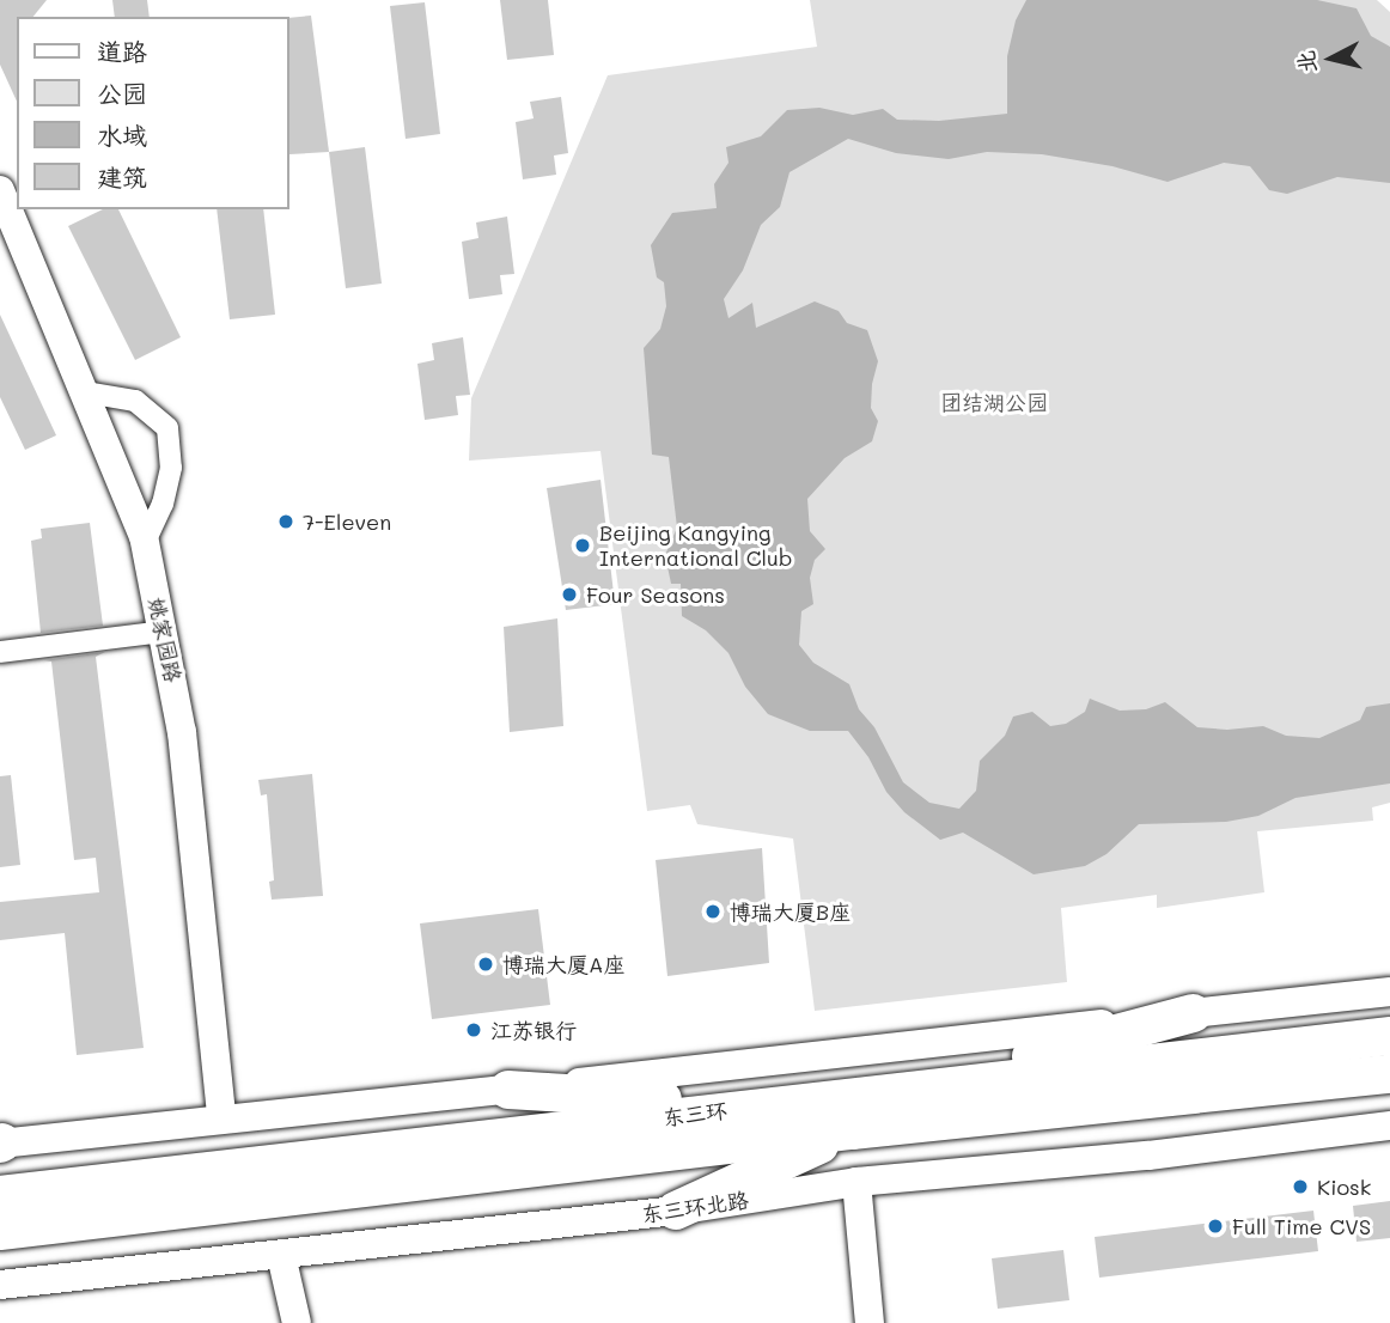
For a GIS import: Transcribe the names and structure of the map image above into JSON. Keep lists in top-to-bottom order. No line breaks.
{"streets":{"highway":["东三环"],"street":["姚家园路","东三环北路"]},"parks":["团结湖公园"],"places":["7-Eleven","Beijing Kangying International Club","Four Seasons","博瑞大厦B座","博瑞大厦A座","江苏银行","Kiosk","Full Time CVS"],"legend":["道路","公园","水域","建筑"],"north":"left"}
